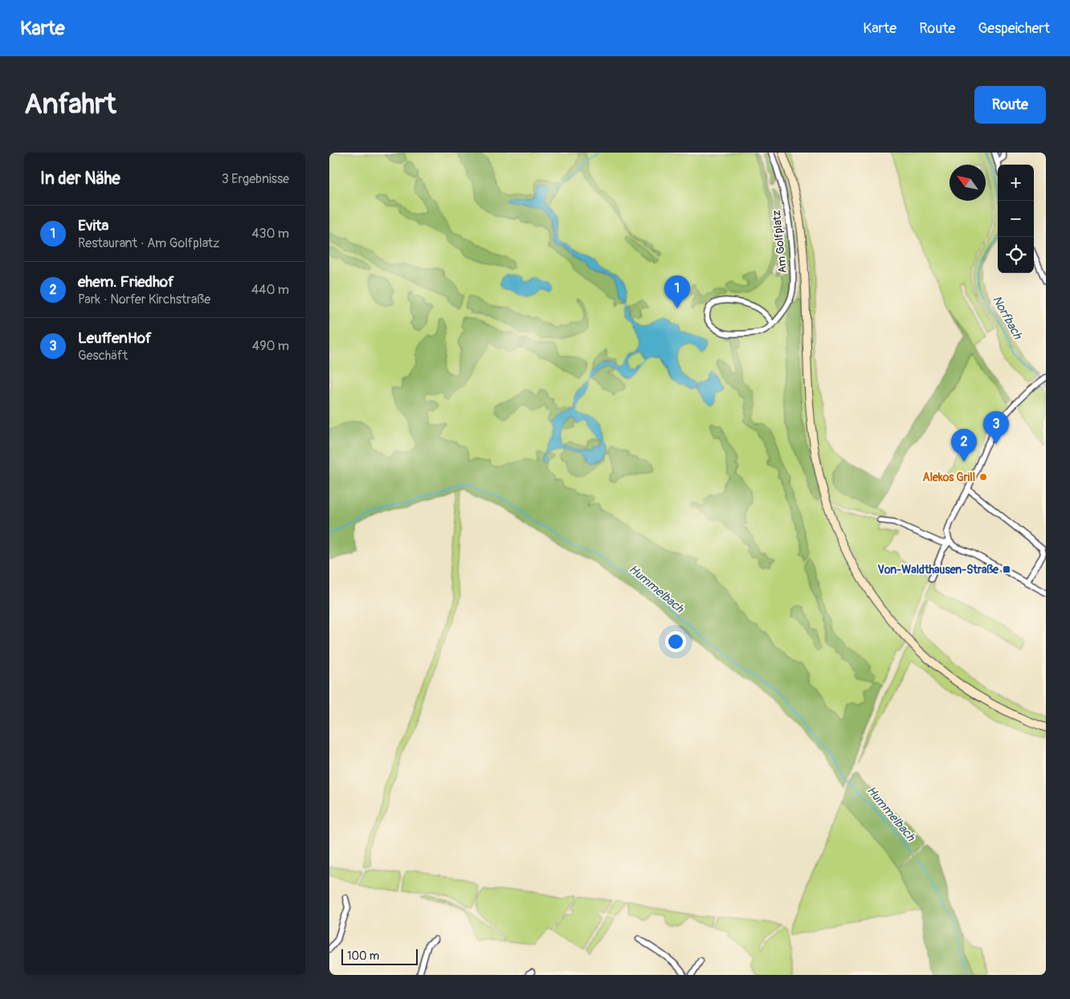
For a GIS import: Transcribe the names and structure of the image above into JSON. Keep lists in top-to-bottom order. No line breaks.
{"streets":{"street":["Am Golfplatz"]},"water":["Norfbach","Hummelbach"],"places":{"other":["Alekos Grill"],"transit":["Von-Waldthausen-Straße"]},"scale_bar":"100 m","north":"top left","page":{"header":"Karte","nav":["Karte","Route","Gespeichert"],"buttons":"Route","title":"Anfahrt","heading":["In der Nähe","3 Ergebnisse"],"map_buttons":["+","−"],"list":[{"mark":"1","name":"Evita","note":"Restaurant · Am Golfplatz","value":"430 m"},{"mark":"2","name":"ehem. Friedhof","note":"Park · Norfer Kirchstraße","value":"440 m"},{"mark":"3","name":"LeuffenHof","note":"Geschäft","value":"490 m"}],"pins":["1","3","2"],"scale":"100 m"}}
